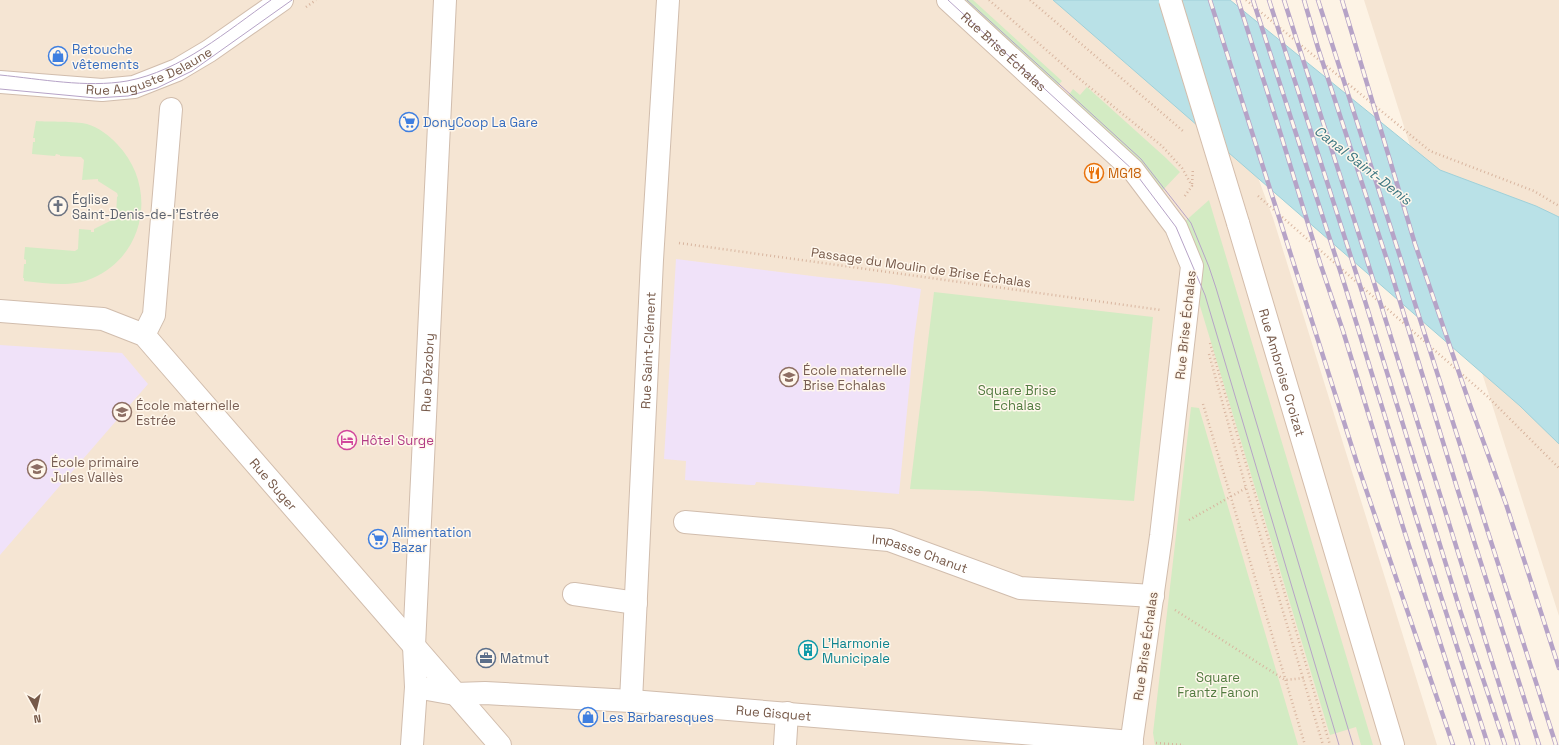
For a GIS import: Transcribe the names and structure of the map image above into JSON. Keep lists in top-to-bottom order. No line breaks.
{"streets":{"street":["Rue Brise Échalas","Rue Auguste Delaune","Rue Saint-Clément","Rue Ambroise Croizat","Rue Dézobry","Rue Suger","Impasse Chanut","Rue Gisquet"],"path":["Passage du Moulin de Brise Échalas"]},"crossings":[["Rue Brise Échalas","Passage du Moulin de Brise Échalas"],["Rue Brise Échalas","Impasse Chanut"],["Rue Brise Échalas","Rue Gisquet"],["Passage du Moulin de Brise Échalas","Rue Saint-Clément"],["Rue Saint-Clément","Rue Gisquet"],["Rue Dézobry","Rue Suger"],["Rue Dézobry","Rue Gisquet"],["Rue Suger","Rue Gisquet"]],"water":["Canal Saint-Denis"],"parks":["Square Brise Echalas","Square Frantz Fanon"],"places":{"shop":["Retouche vêtements","Les Barbaresques"],"supermarket":["DonyCoop La Gare","Alimentation Bazar"],"restaurant":["MG18"],"church":["Église Saint-Denis-de-l'Estrée"],"school or university":["École maternelle Brise Echalas","École maternelle Estrée","École primaire Jules Vallès"],"hotel":["Hôtel Surge"],"building":["L'Harmonie Municipale"],"office":["Matmut"]},"north":"bottom"}
